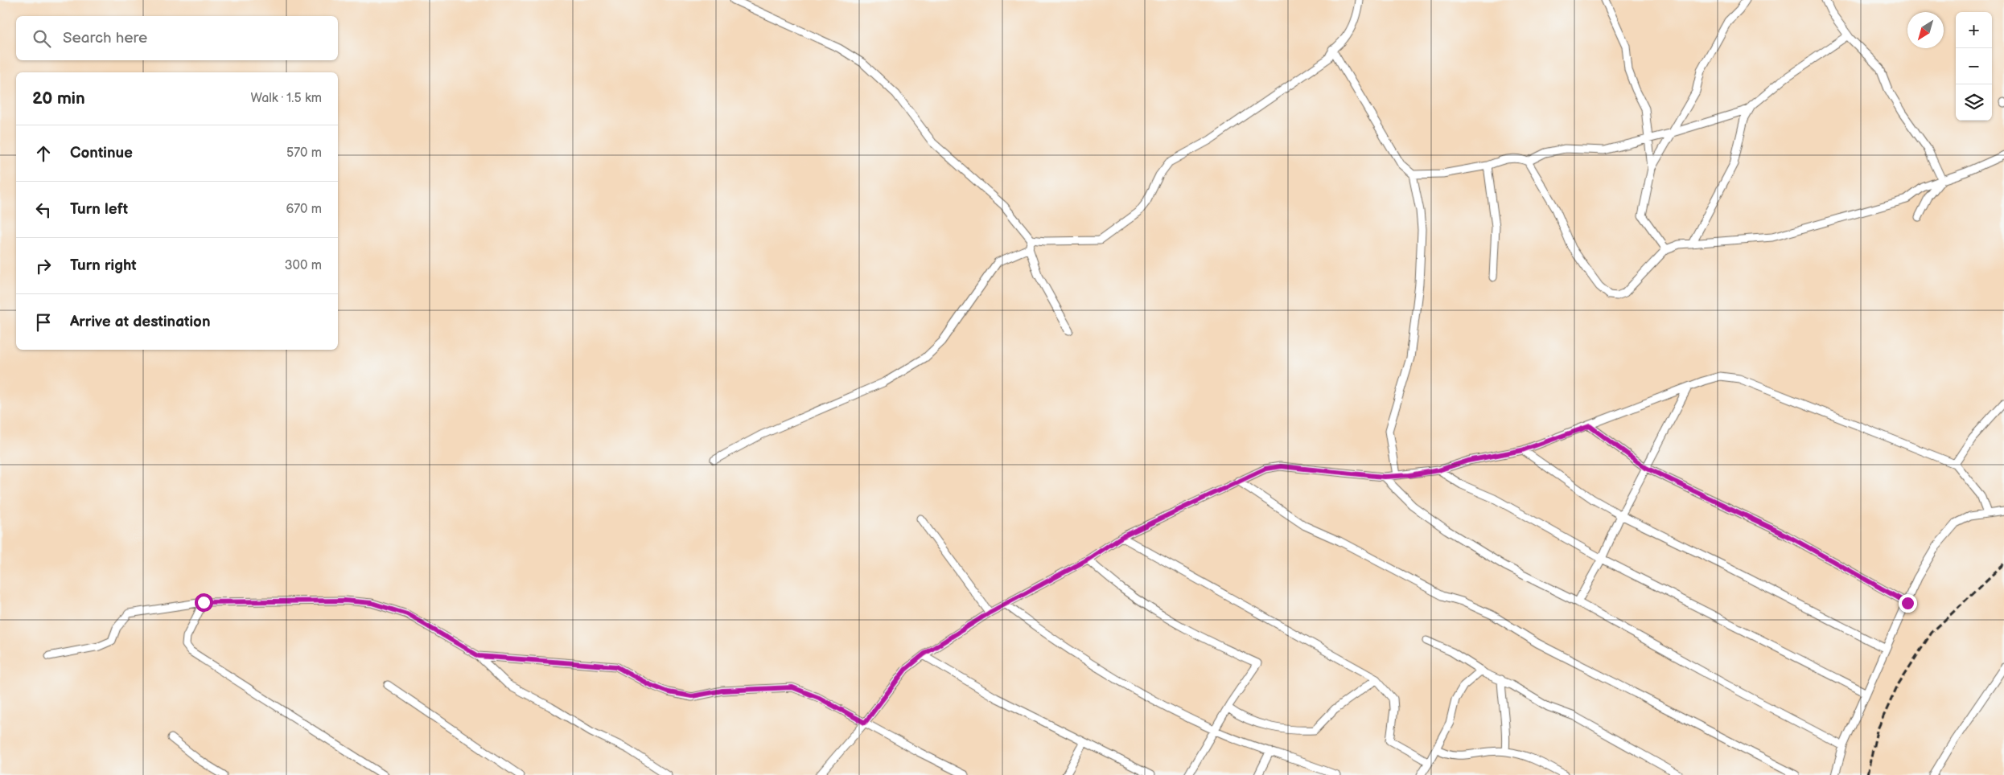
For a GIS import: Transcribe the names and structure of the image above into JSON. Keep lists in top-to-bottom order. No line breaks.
{"north":"bottom left","page":{"map_buttons":["+","−"],"search":"Search here","heading":["20 min","Walk · 1.5 km"],"list":[["Continue","570 m"],["Turn left","670 m"],["Turn right","300 m"],"Arrive at destination"]}}
